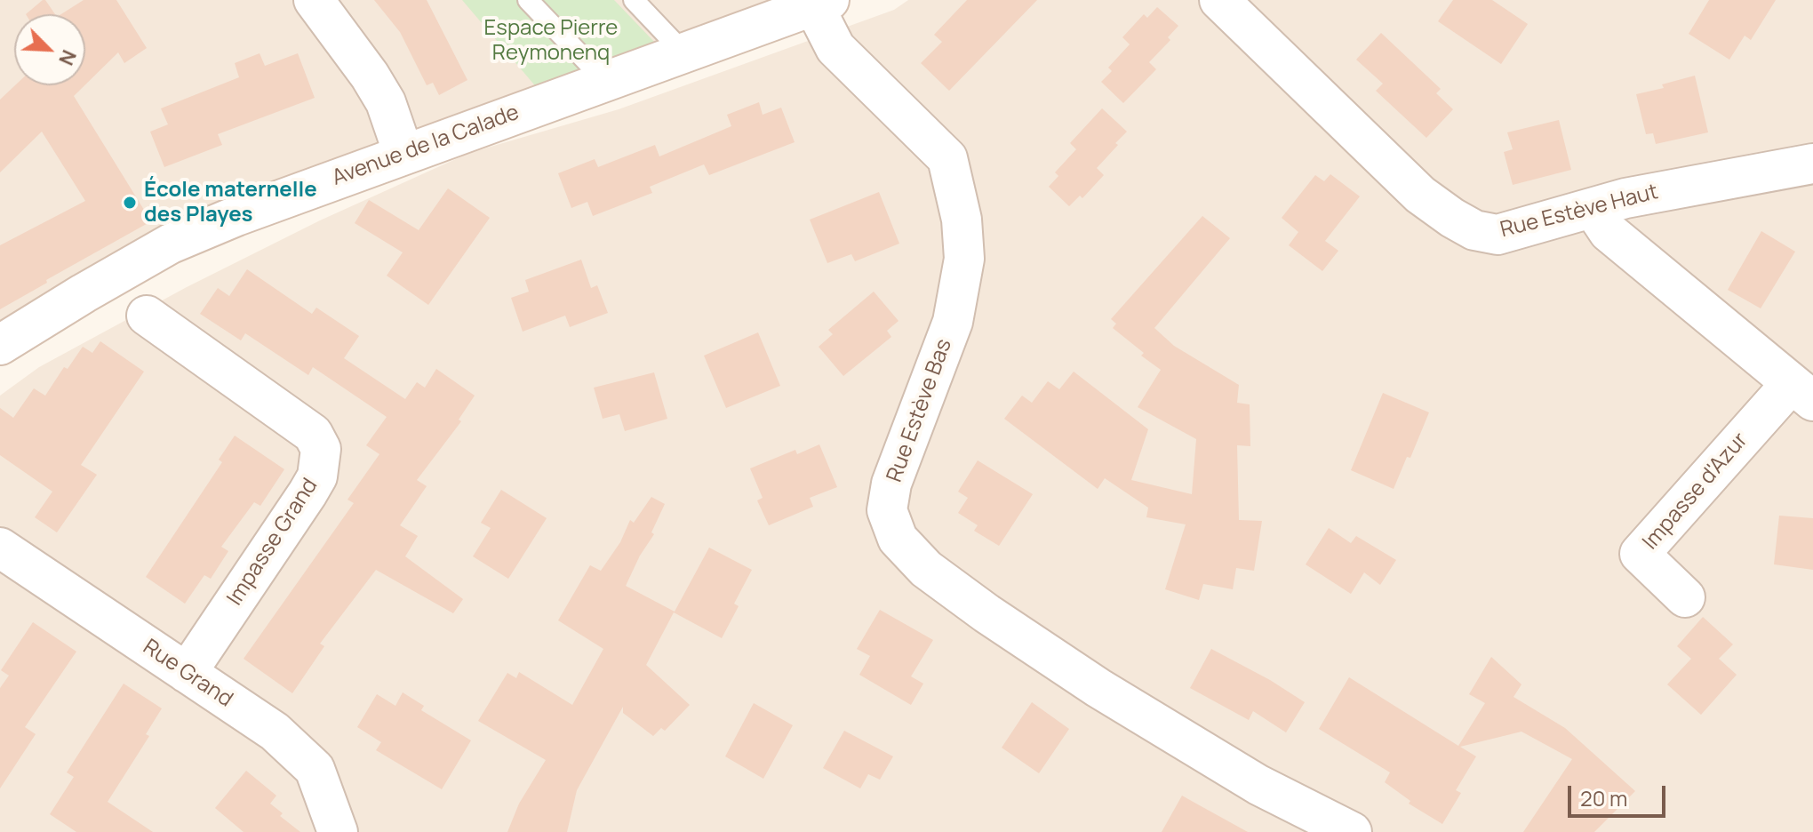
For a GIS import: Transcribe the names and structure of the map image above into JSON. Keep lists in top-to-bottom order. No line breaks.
{"streets":{"street":["Avenue de la Calade","Rue Estève Haut","Rue Estève Bas","Impasse d'Azur","Impasse Grand","Rue Grand"]},"crossings":[["Avenue de la Calade","Rue Estève Bas"],["Rue Estève Haut","Impasse d'Azur"],["Impasse Grand","Rue Grand"]],"parks":["Espace Pierre Reymonenq"],"places":["École maternelle des Playes"],"scale_bar":"20 m","north":"bottom right"}
